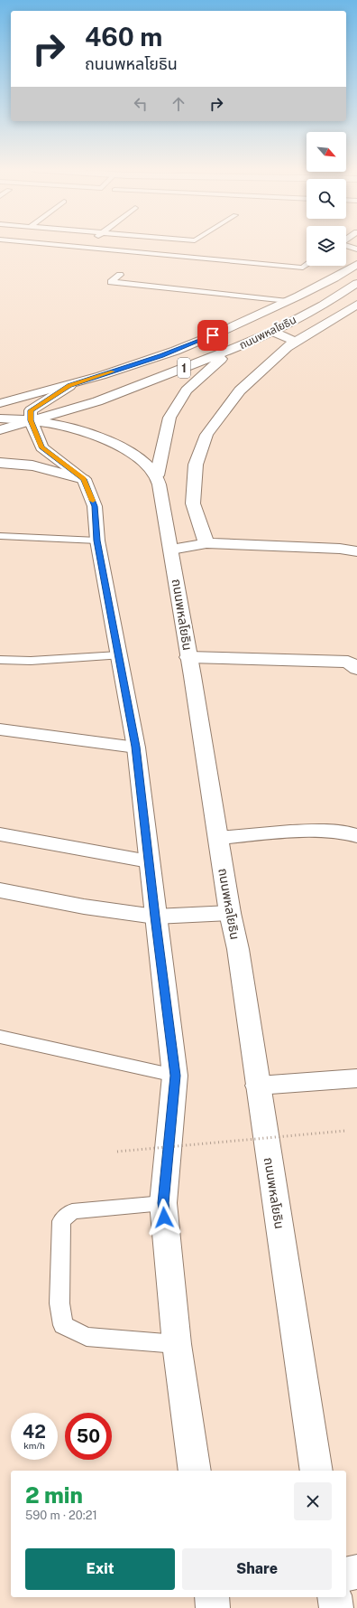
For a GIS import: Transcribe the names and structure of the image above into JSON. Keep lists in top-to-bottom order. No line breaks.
{"streets":{"main road":["ถนนพหลโยธิน","1"]},"north":"bottom right","page":{"turn":["460 m","ถนนพหลโยธิน"],"speed":"42 km/h","limit":"50","heading":["2 min","590 m · 20:21"],"buttons":["Exit","Share"]}}
